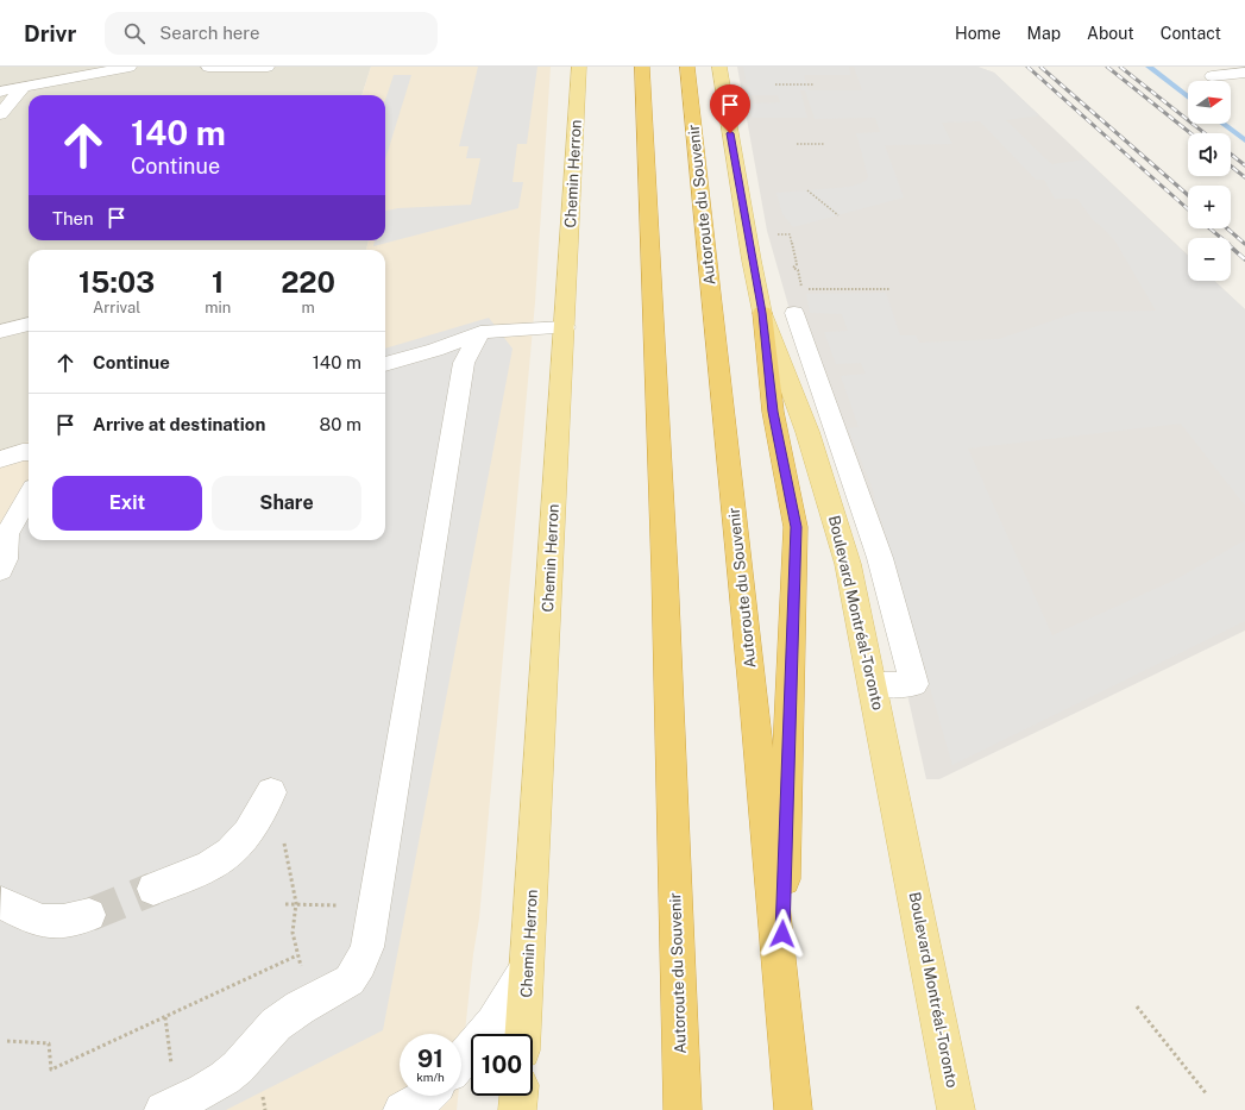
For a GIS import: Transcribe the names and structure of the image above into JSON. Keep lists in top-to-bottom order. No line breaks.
{"streets":{"highway":["Autoroute du Souvenir"],"main road":["Chemin Herron","Boulevard Montréal-Toronto"]},"north":"right","page":{"header":"Drivr","search":"Search here","nav":["Home","Map","About","Contact"],"map_buttons":["+","−"],"turn":["140 m","Continue"],"then":"Then","eta":["15:03","Arrival","1","min","220","m"],"list":[{"name":"Continue","value":"140 m"},{"name":"Arrive at destination","value":"80 m"}],"buttons":["Exit","Share"],"speed":"91 km/h","limit":"100"}}
